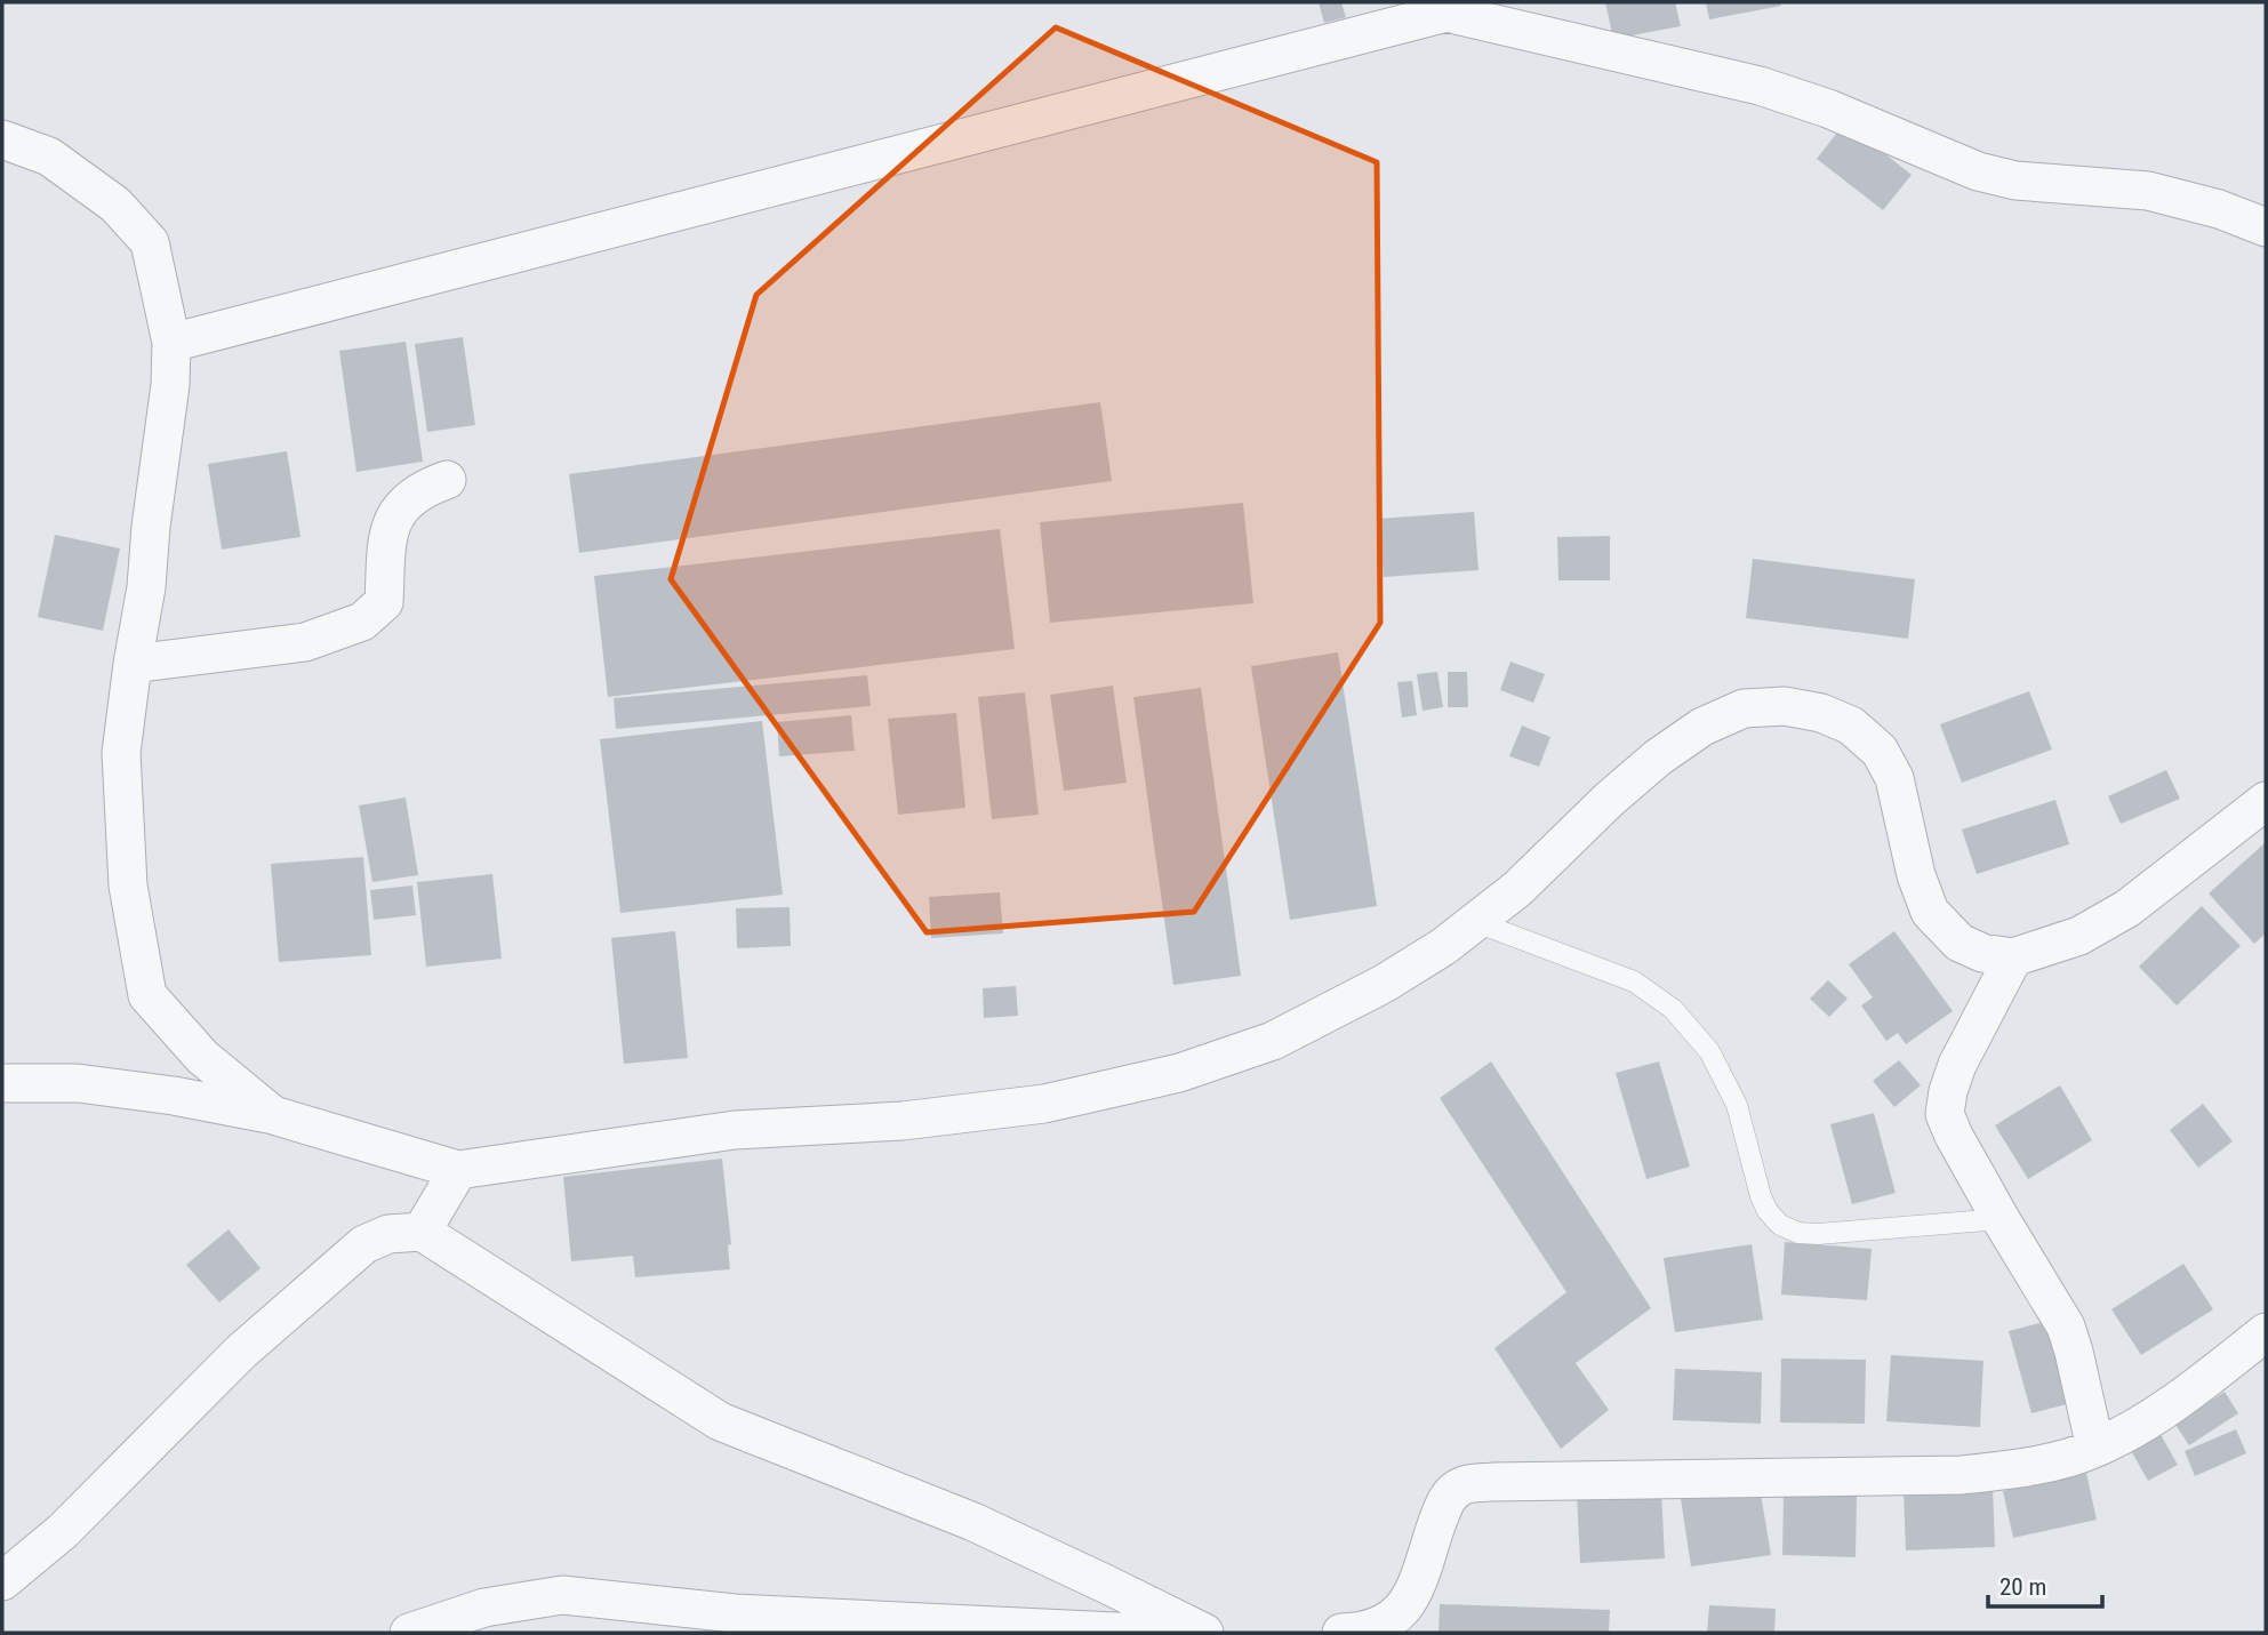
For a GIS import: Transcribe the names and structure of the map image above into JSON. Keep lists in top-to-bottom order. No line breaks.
{"scale_bar":"20 m"}
